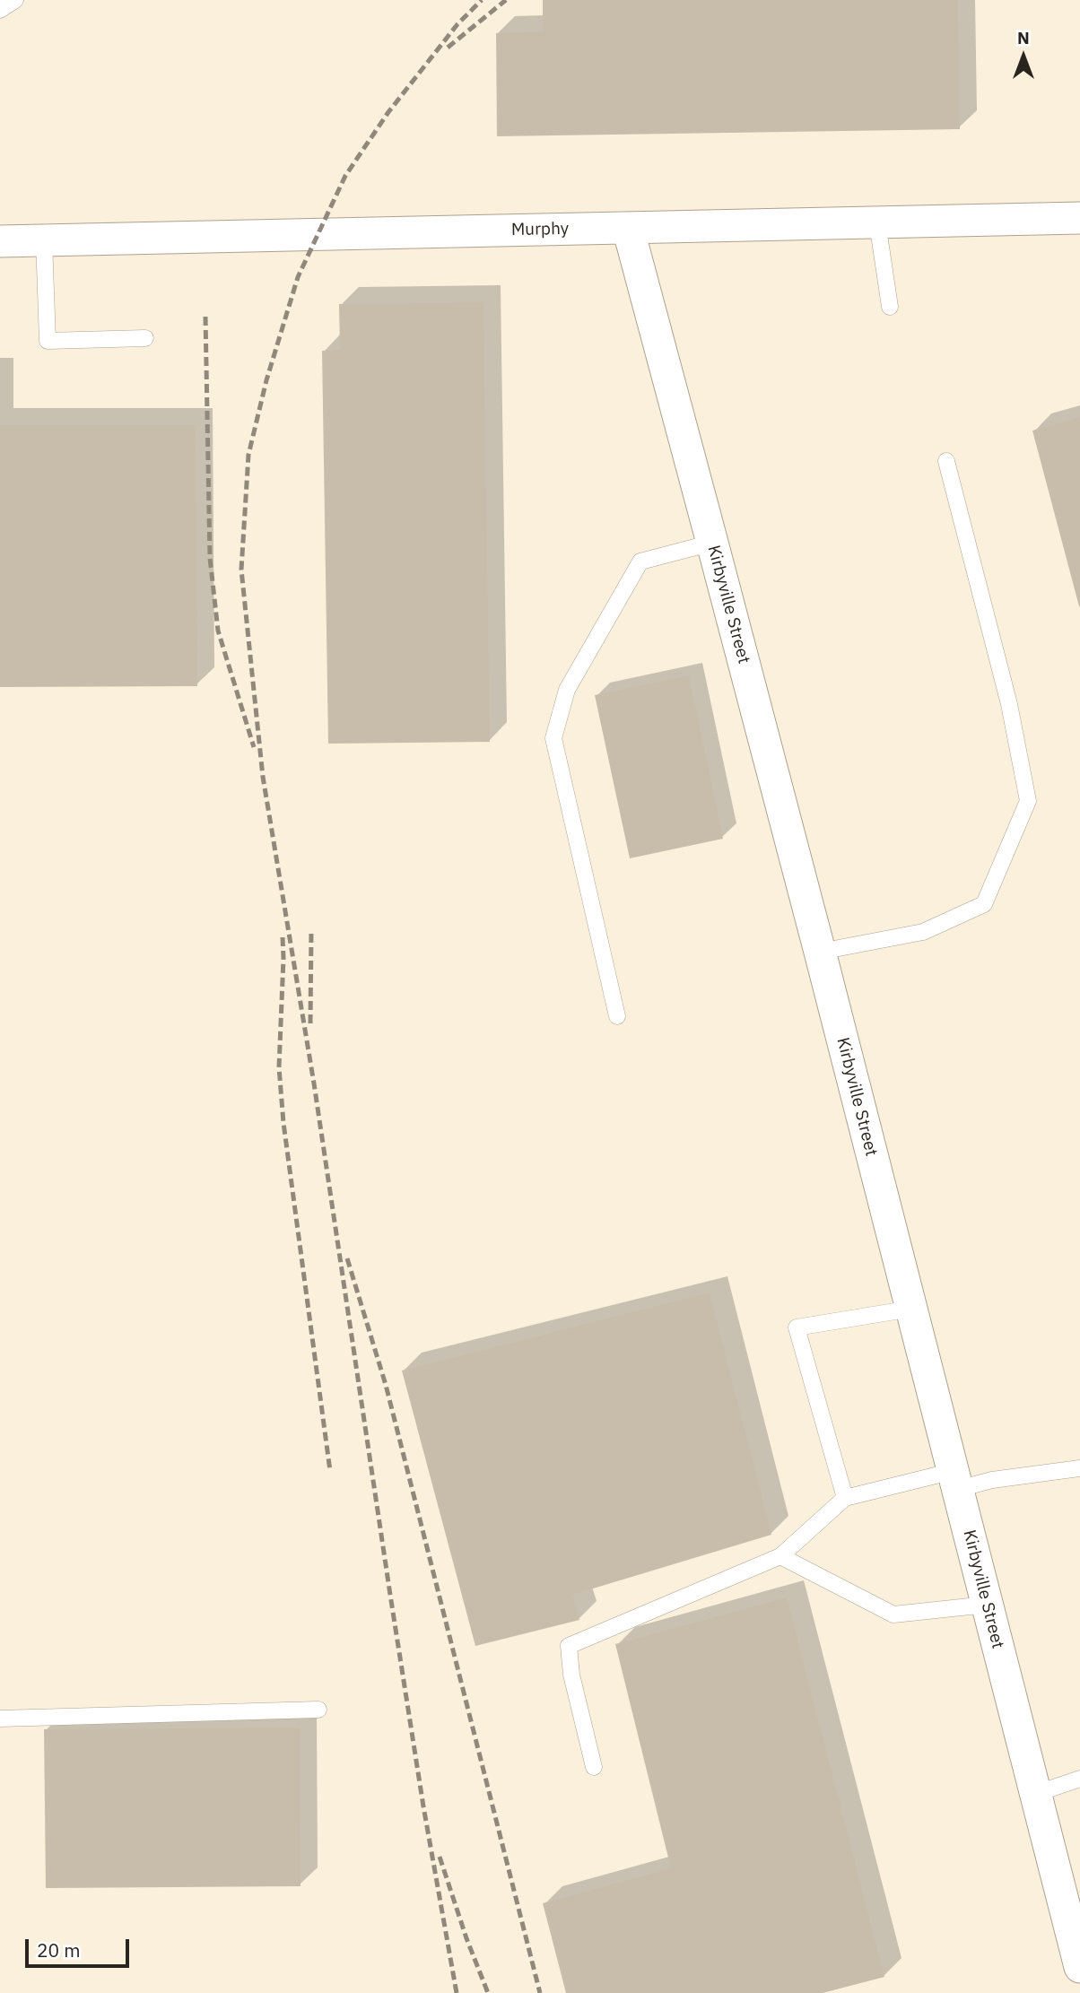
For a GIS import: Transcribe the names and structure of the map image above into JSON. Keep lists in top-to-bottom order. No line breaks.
{"streets":{"street":["Murphy","Kirbyville Street"]},"crossings":[["Murphy","Kirbyville Street"]],"scale_bar":"20 m","north":"top"}
